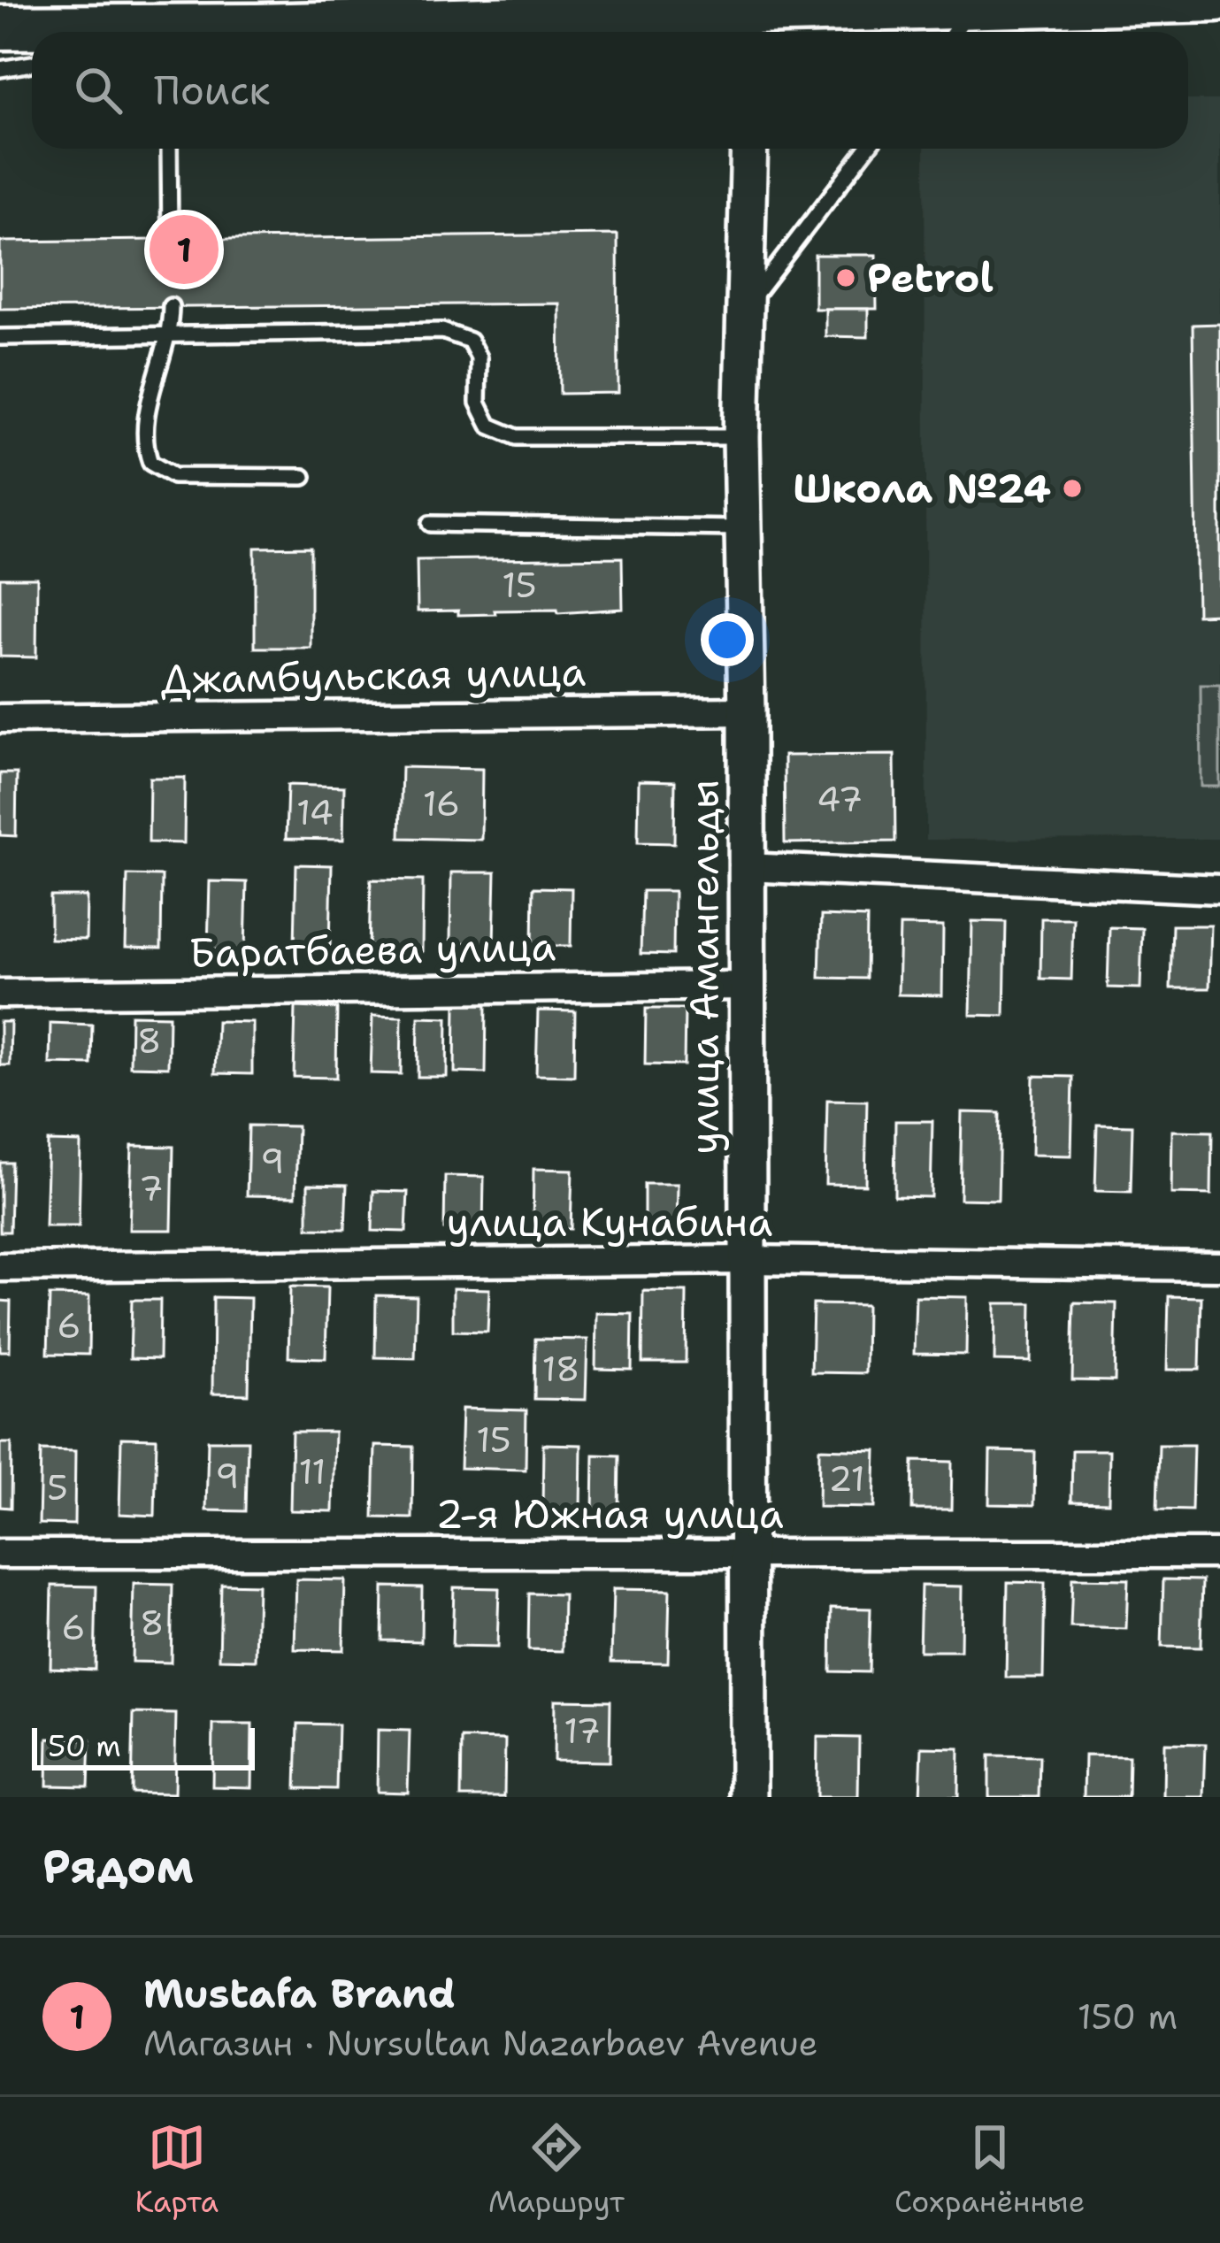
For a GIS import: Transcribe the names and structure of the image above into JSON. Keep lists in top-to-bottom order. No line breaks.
{"streets":{"street":["Джамбульская улица","Баратбаева улица","улица Амангельды","улица Кунабина","2-я Южная улица"]},"crossings":[["Джамбульская улица","улица Амангельды"],["Баратбаева улица","улица Амангельды"],["улица Амангельды","улица Кунабина"],["улица Амангельды","2-я Южная улица"]],"places":["Petrol","Школа №24"],"house_numbers":["15","47","16","14","8","9","7","6","18","15","11","9","21","5","8","6","17"],"scale_bar":"50 m","page":{"search":"Поиск","pins":"1","scale":"50 m","heading":"Рядом","list":[{"mark":"1","name":"Mustafa Brand","note":"Магазин · Nursultan Nazarbaev Avenue","value":"150 m"}],"nav":["Карта","Маршрут","Сохранённые"]}}
